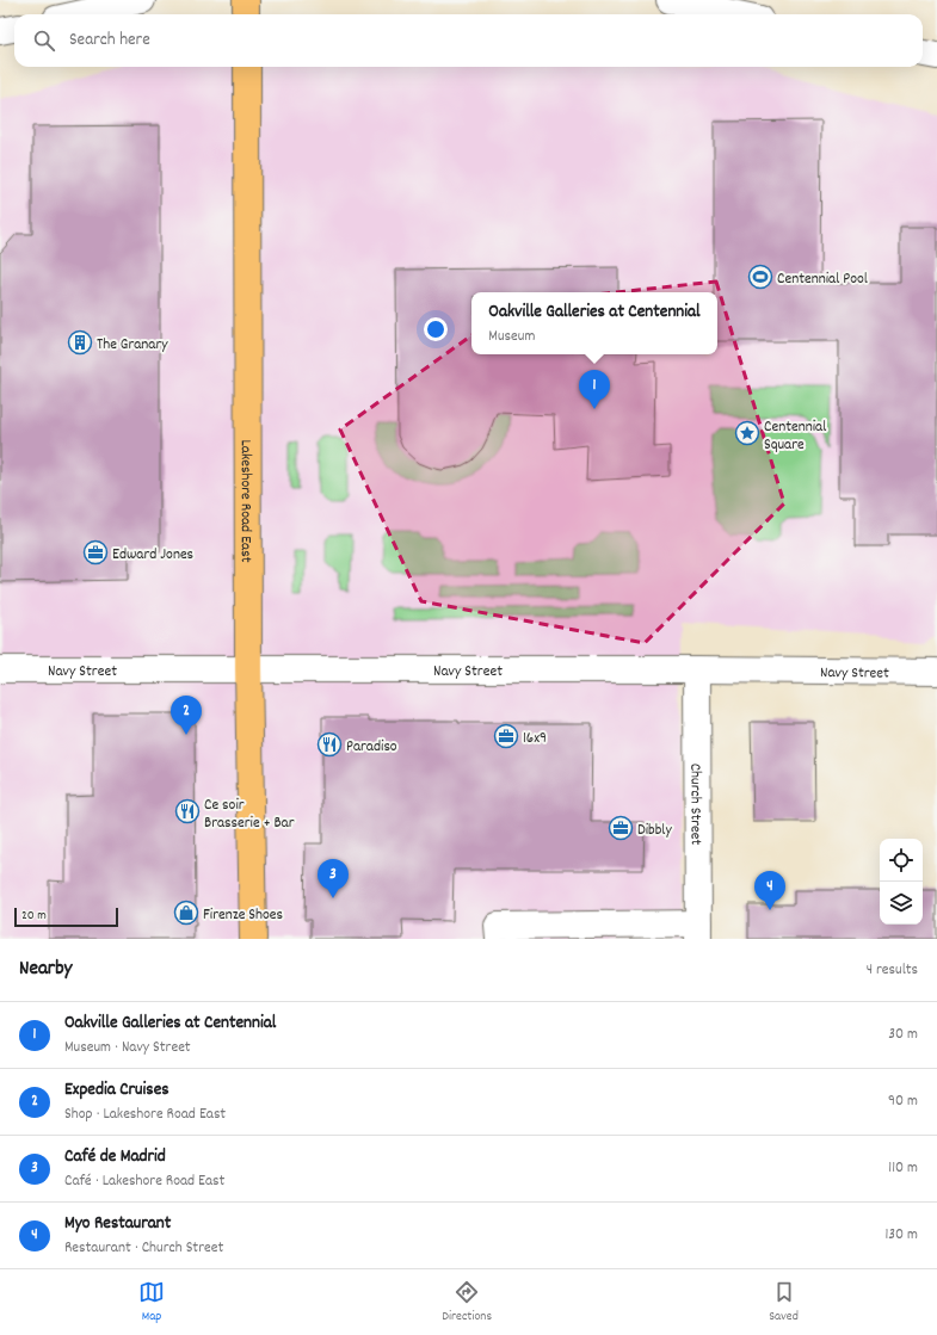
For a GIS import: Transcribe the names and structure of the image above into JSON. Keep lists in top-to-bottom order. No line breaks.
{"streets":{"main road":["Lakeshore Road East"],"street":["Navy Street","Church Street"]},"crossings":[["Lakeshore Road East","Navy Street"],["Navy Street","Church Street"]],"places":{"sports":["Centennial Pool"],"building":["The Granary"],"place":["Centennial Square"],"office":["Edward Jones","16x9","Dibbly"],"restaurant":["Paradiso","Ce soir Brasserie + Bar"],"shop":["Firenze Shoes"]},"scale_bar":"20 m","page":{"search":"Search here","popup":["Oakville Galleries at Centennial","Museum"],"pins":["1","2","3","4"],"scale":"20 m","heading":["Nearby","4 results"],"list":[{"mark":"1","name":"Oakville Galleries at Centennial","note":"Museum · Navy Street","value":"30 m"},{"mark":"2","name":"Expedia Cruises","note":"Shop · Lakeshore Road East","value":"90 m"},{"mark":"3","name":"Café de Madrid","note":"Café · Lakeshore Road East","value":"110 m"},{"mark":"4","name":"Myo Restaurant","note":"Restaurant · Church Street","value":"130 m"}],"nav":["Map","Directions","Saved"]}}
